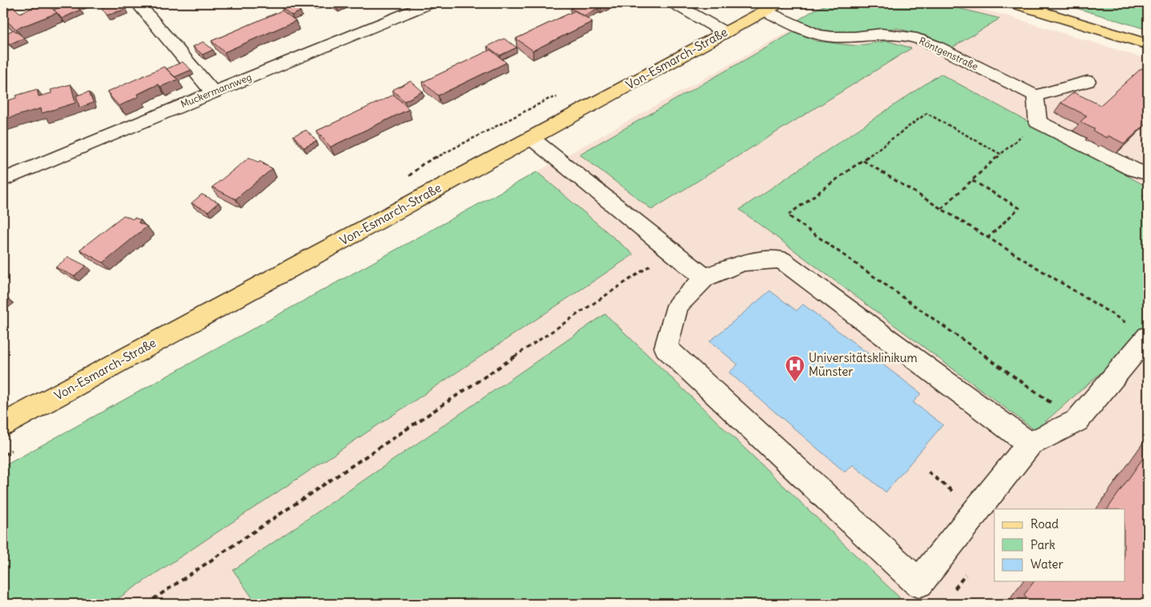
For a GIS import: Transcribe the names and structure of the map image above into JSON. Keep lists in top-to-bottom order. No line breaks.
{"streets":{"main road":["Von-Esmarch-Straße"],"street":["Röntgenstraße","Muckermannweg"]},"crossings":[["Röntgenstraße","Von-Esmarch-Straße"]],"places":{"hospital":["Universitätsklinikum Münster"]},"legend":["Road","Park","Water"]}
